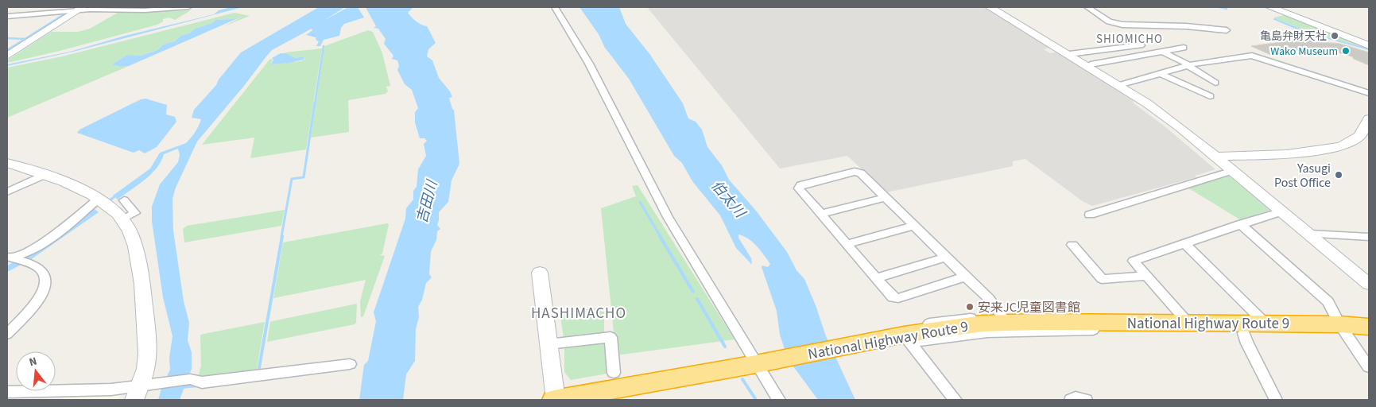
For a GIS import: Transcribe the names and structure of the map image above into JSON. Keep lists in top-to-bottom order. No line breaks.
{"streets":{"highway":["National Highway Route 9"]},"districts":["SHIOMICHO","HASHIMACHO"],"water":["伯太川","吉田川"],"places":["亀島弁財天社","Wako Museum","Yasugi Post Office","安来JC児童図書館"],"north":"top"}
